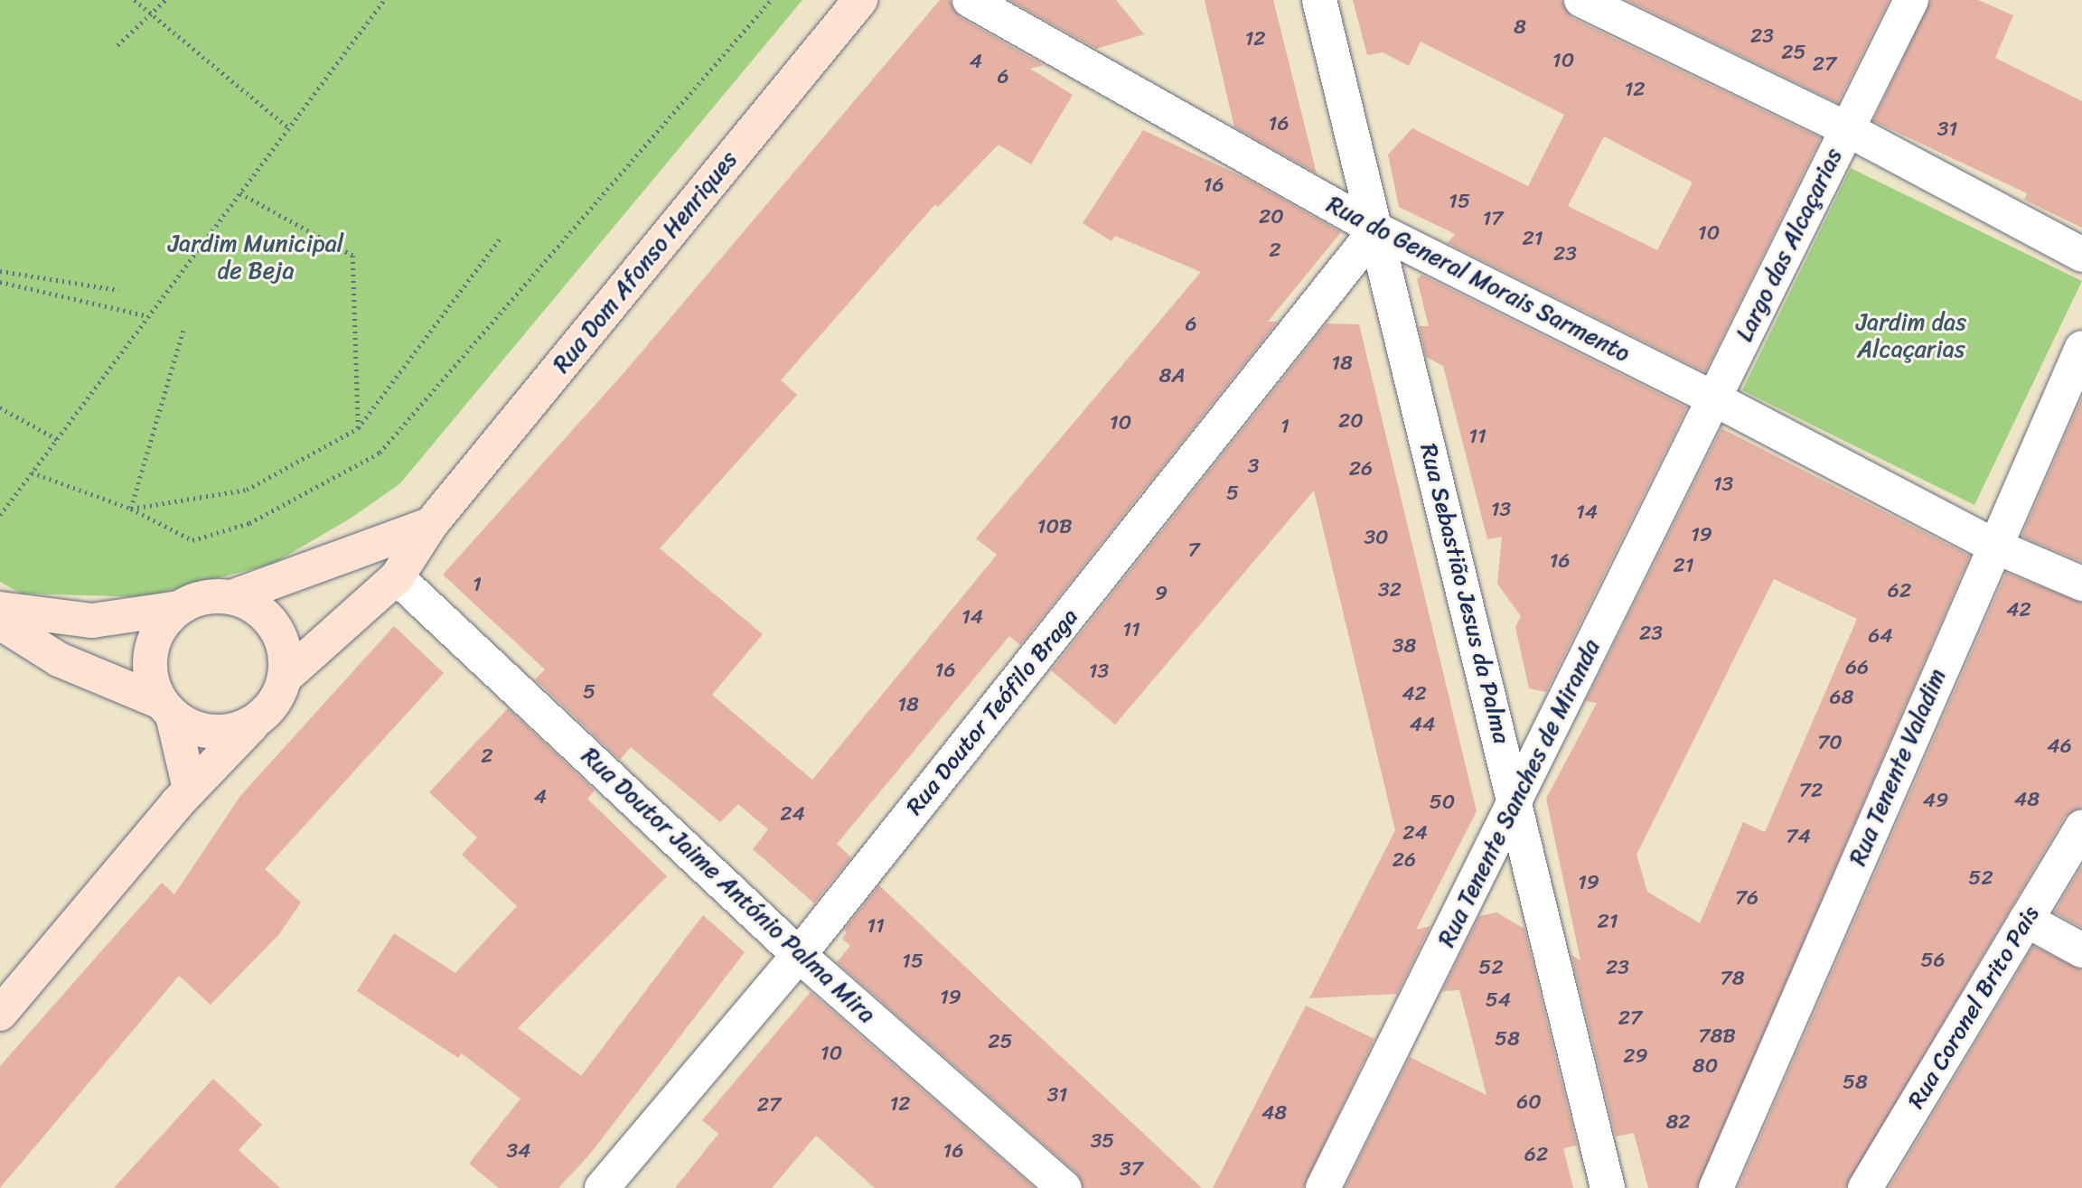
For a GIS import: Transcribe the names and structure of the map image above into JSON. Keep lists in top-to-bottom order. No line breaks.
{"streets":{"main road":["Rua Dom Afonso Henriques"],"street":["Largo das Alcaçarias","Rua do General Morais Sarmento","Rua Sebastião Jesus da Palma","Rua Doutor Teófilo Braga","Rua Tenente Valadim","Rua Tenente Sanches de Miranda","Rua Doutor Jaime António Palma Mira","Rua Coronel Brito Pais"]},"crossings":[["Largo das Alcaçarias","Rua do General Morais Sarmento"],["Largo das Alcaçarias","Rua Tenente Sanches de Miranda"],["Rua Dom Afonso Henriques","Rua Doutor Jaime António Palma Mira"],["Rua do General Morais Sarmento","Rua Sebastião Jesus da Palma"],["Rua do General Morais Sarmento","Rua Doutor Teófilo Braga"],["Rua do General Morais Sarmento","Rua Tenente Valadim"],["Rua do General Morais Sarmento","Rua Tenente Sanches de Miranda"],["Rua Sebastião Jesus da Palma","Rua Doutor Teófilo Braga"],["Rua Sebastião Jesus da Palma","Rua Tenente Sanches de Miranda"],["Rua Doutor Teófilo Braga","Rua Doutor Jaime António Palma Mira"]],"parks":["Jardim Municipal de Beja","Jardim das Alcaçarias"],"house_numbers":["8","23","12","25","10","4","27","6","12","16","31","16","15","20","17","10","21","2","23","6","18","8A","20","10","1","11","3","26","13","5","13","14","10B","19","30","7","16","21","1","32","62","9","42","14","11","23","64","38","66","16","13","5","42","68","18","44","70","46","2","72","4","48","49","50","24","24","74","26","52","19","76","21","11","56","15","52","23","78","19","54","27","78B","58","25","10","29","80","58","31","60","12","27","48","82","35","34","16","62","37"]}
